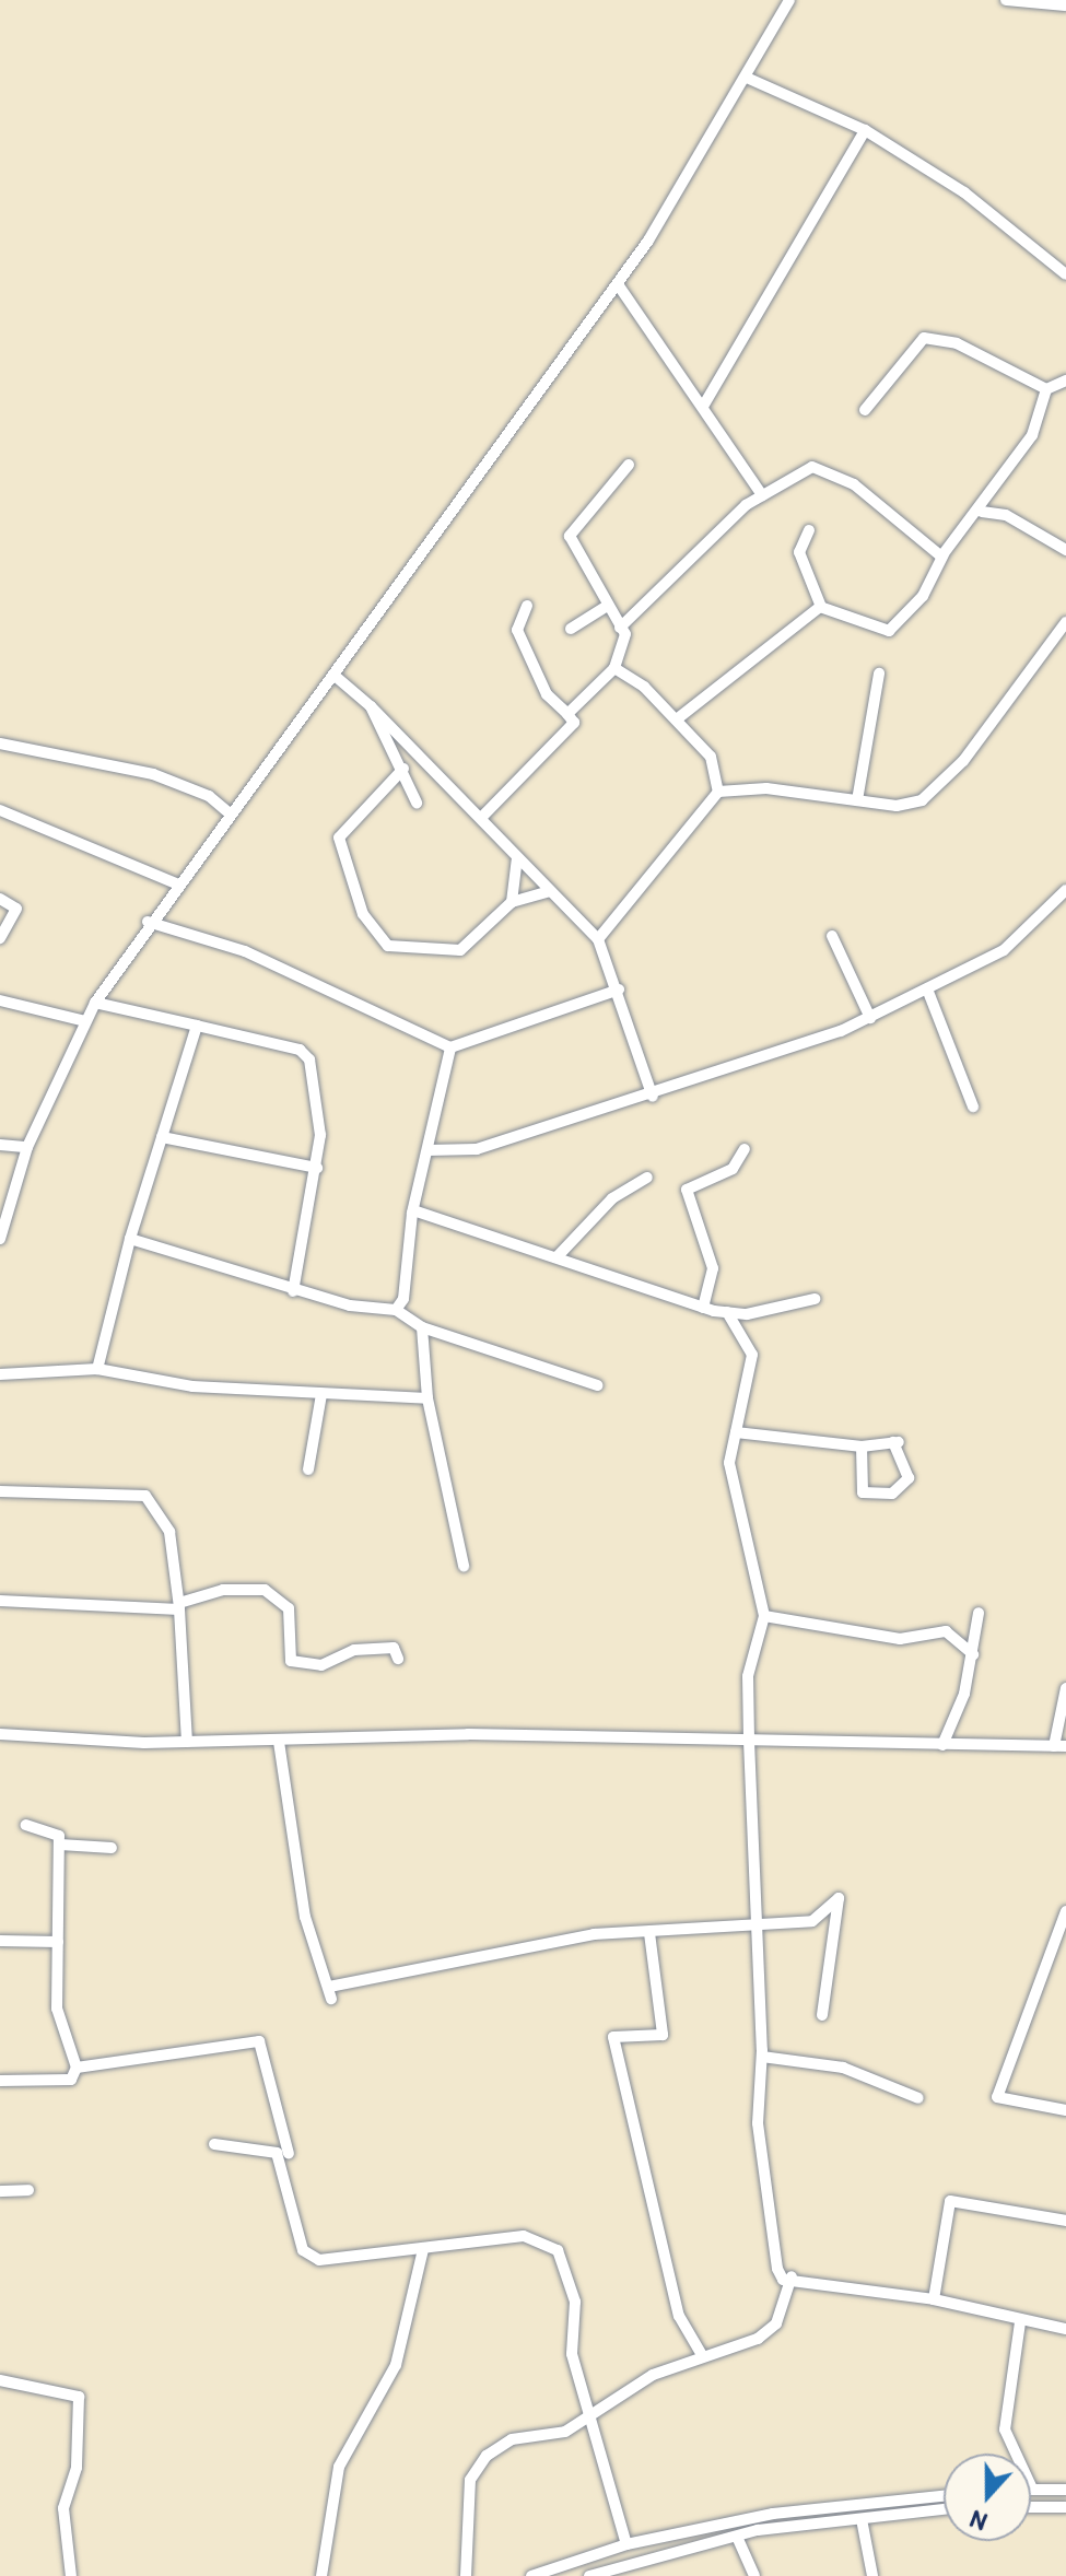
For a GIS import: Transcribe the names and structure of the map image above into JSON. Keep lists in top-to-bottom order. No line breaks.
{"north":"bottom"}
